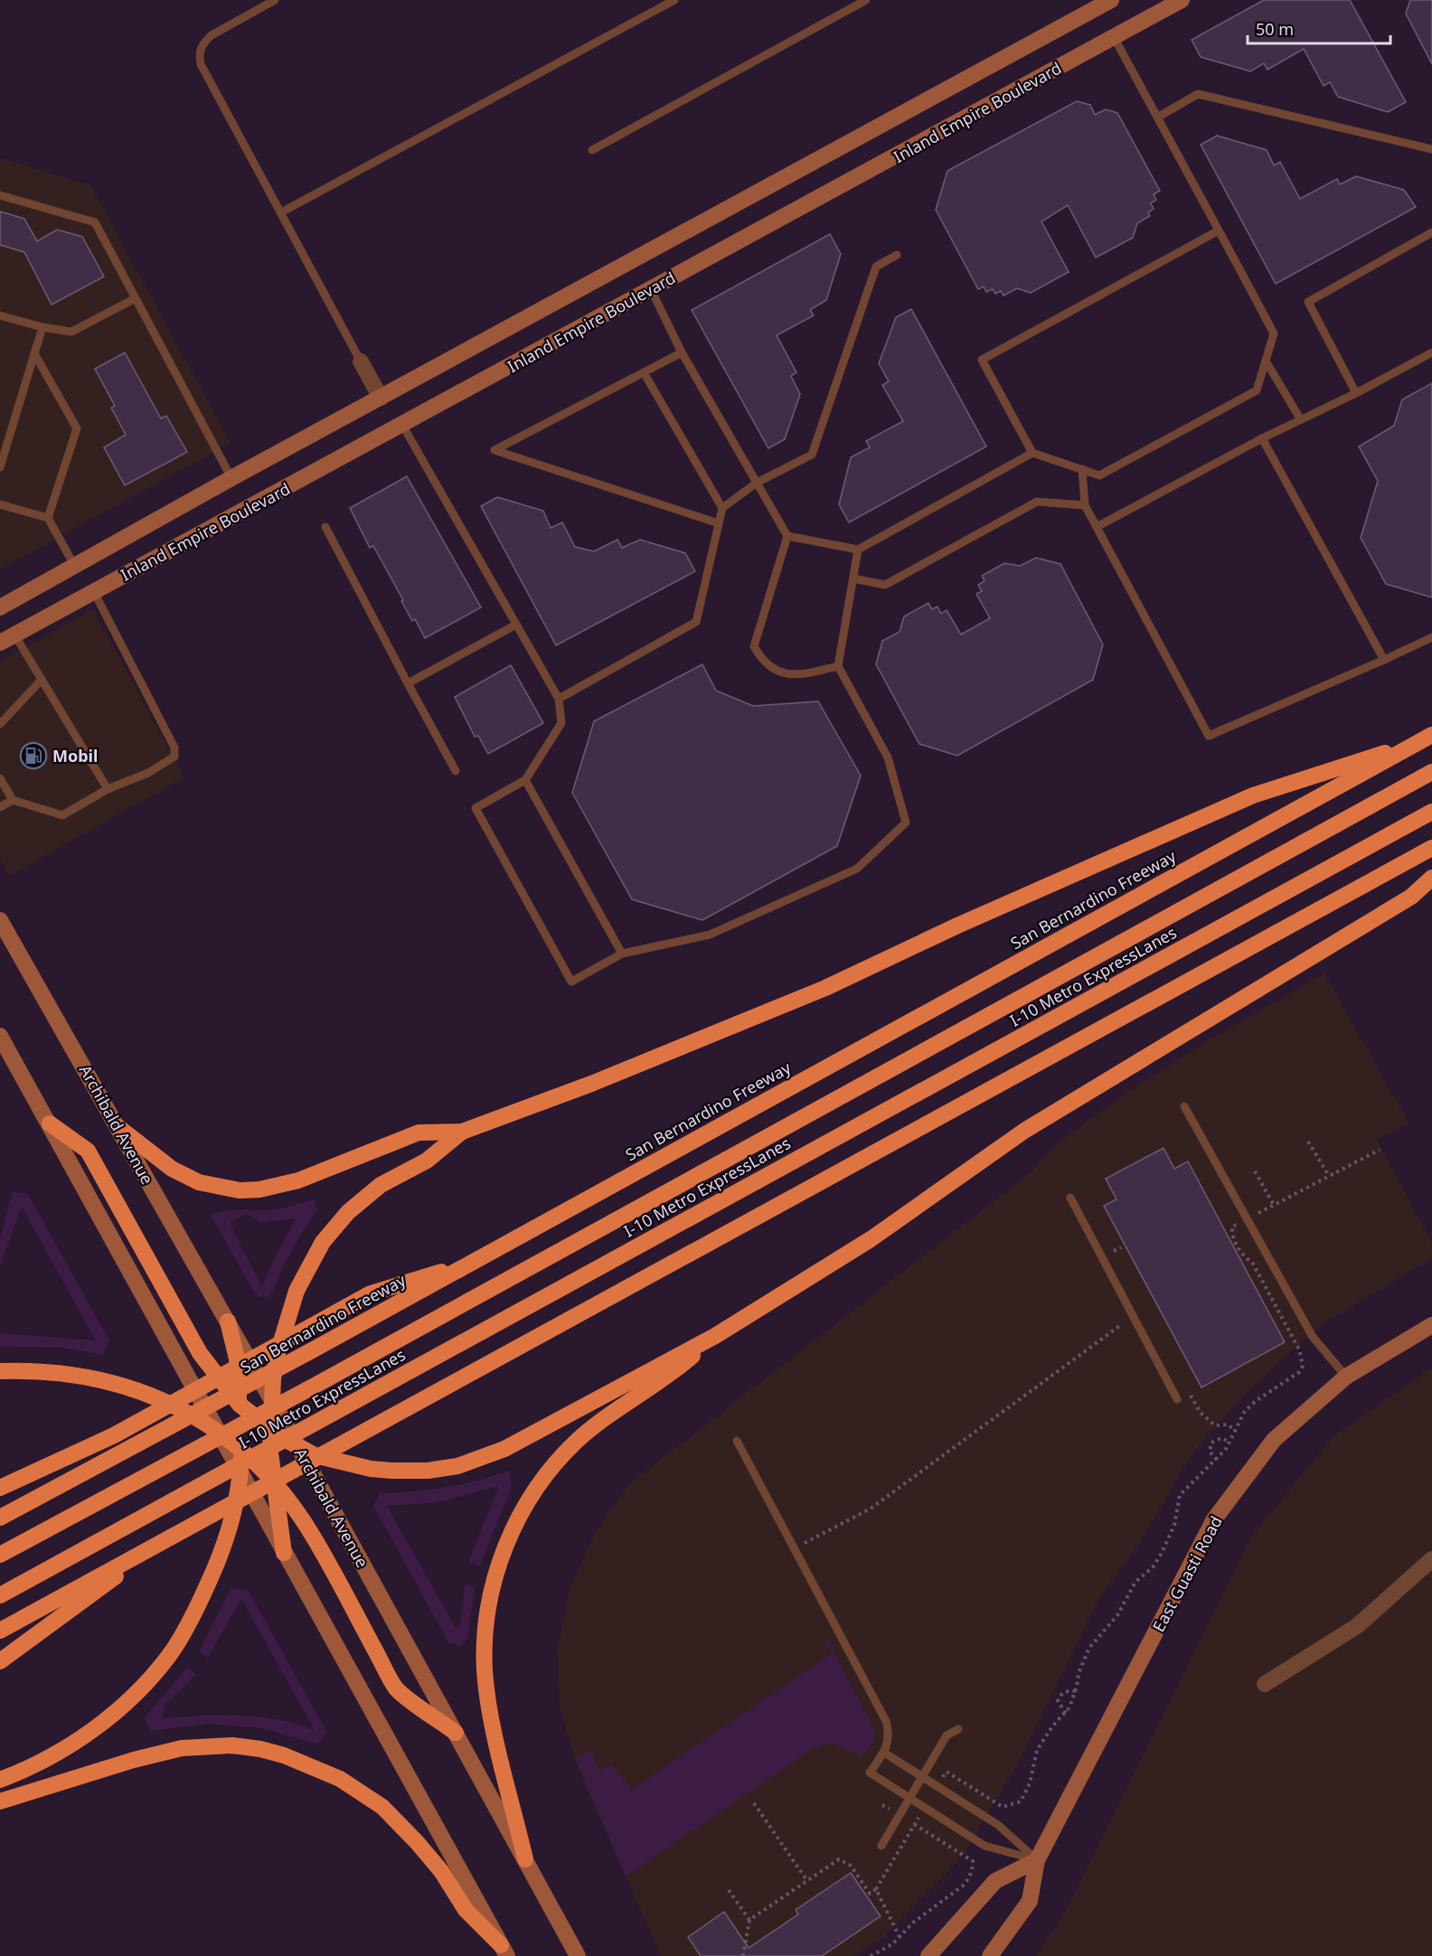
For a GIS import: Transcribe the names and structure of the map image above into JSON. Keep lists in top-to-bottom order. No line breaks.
{"streets":{"highway":["San Bernardino Freeway","I-10 Metro ExpressLanes"],"main road":["Inland Empire Boulevard","Archibald Avenue","East Guasti Road"]},"places":{"fuel station":["Mobil"]},"scale_bar":"50 m"}
